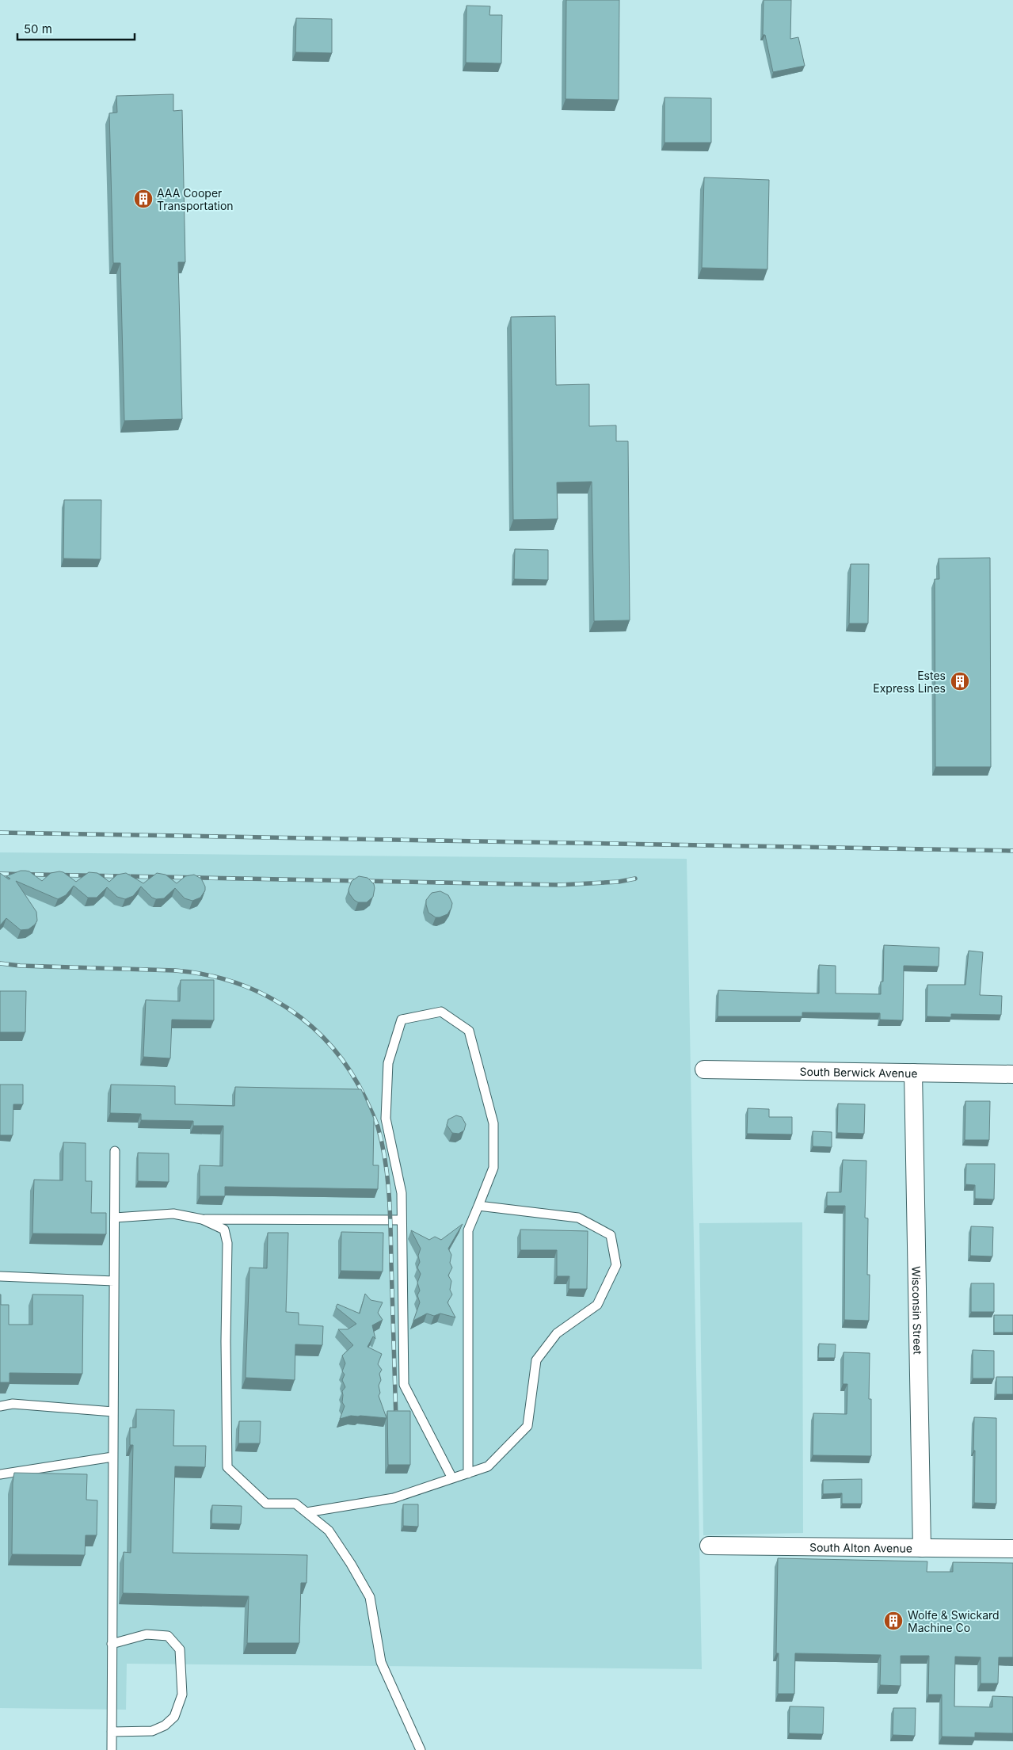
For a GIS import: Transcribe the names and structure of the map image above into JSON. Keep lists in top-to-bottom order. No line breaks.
{"streets":{"street":["South Berwick Avenue","Wisconsin Street","South Alton Avenue"]},"crossings":[["South Berwick Avenue","Wisconsin Street"],["Wisconsin Street","South Alton Avenue"]],"places":{"building":["AAA Cooper Transportation","Estes Express Lines","Wolfe & Swickard Machine Co"]},"scale_bar":"50 m"}
